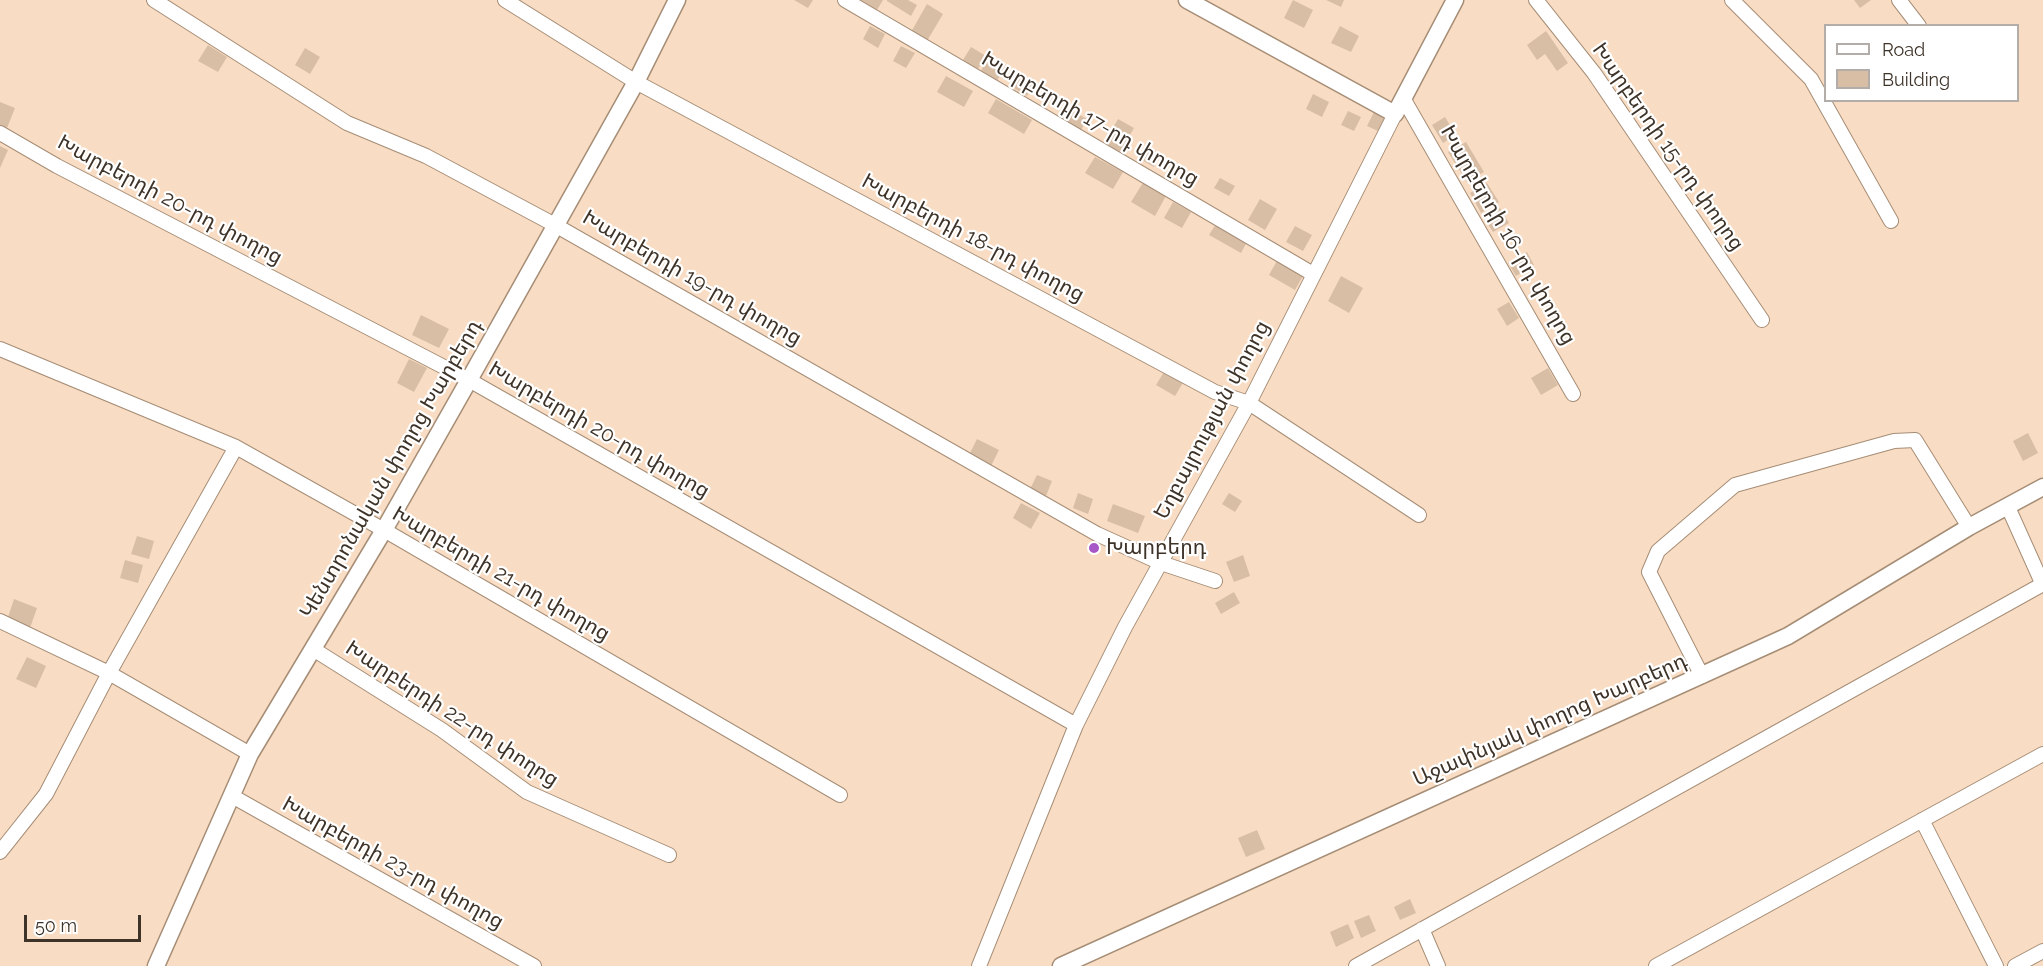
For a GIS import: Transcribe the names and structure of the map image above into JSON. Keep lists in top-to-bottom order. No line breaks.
{"streets":{"street":["Խարբերդի 17-րդ փողոց","Խարբերդի 15-րդ փողոց","Խարբերդի 20-րդ փողոց","Խարբերդի 16-րդ փողոց","Խարբերդի 18-րդ փողոց","Խարբերդի 19-րդ փողոց","Եղբայրության փողոց","Կենտրոնական փողոց Խարբերդ","Խարբերդի 21-րդ փողոց","Խարբերդի 22-րդ փողոց","Աջափնյակ փողոց Խարբերդ","Խարբերդի 23-րդ փողոց"]},"crossings":[["Խարբերդի 17-րդ փողոց","Եղբայրության փողոց"],["Խարբերդի 20-րդ փողոց","Եղբայրության փողոց"],["Խարբերդի 20-րդ փողոց","Կենտրոնական փողոց Խարբերդ"],["Խարբերդի 16-րդ փողոց","Եղբայրության փողոց"],["Խարբերդի 18-րդ փողոց","Եղբայրության փողոց"],["Խարբերդի 18-րդ փողոց","Կենտրոնական փողոց Խարբերդ"],["Խարբերդի 19-րդ փողոց","Եղբայրության փողոց"],["Խարբերդի 19-րդ փողոց","Կենտրոնական փողոց Խարբերդ"],["Կենտրոնական փողոց Խարբերդ","Խարբերդի 21-րդ փողոց"],["Կենտրոնական փողոց Խարբերդ","Խարբերդի 22-րդ փողոց"],["Կենտրոնական փողոց Խարբերդ","Խարբերդի 23-րդ փողոց"]],"places":["Խարբերդ"],"legend":["Road","Building"],"scale_bar":"50 m"}
